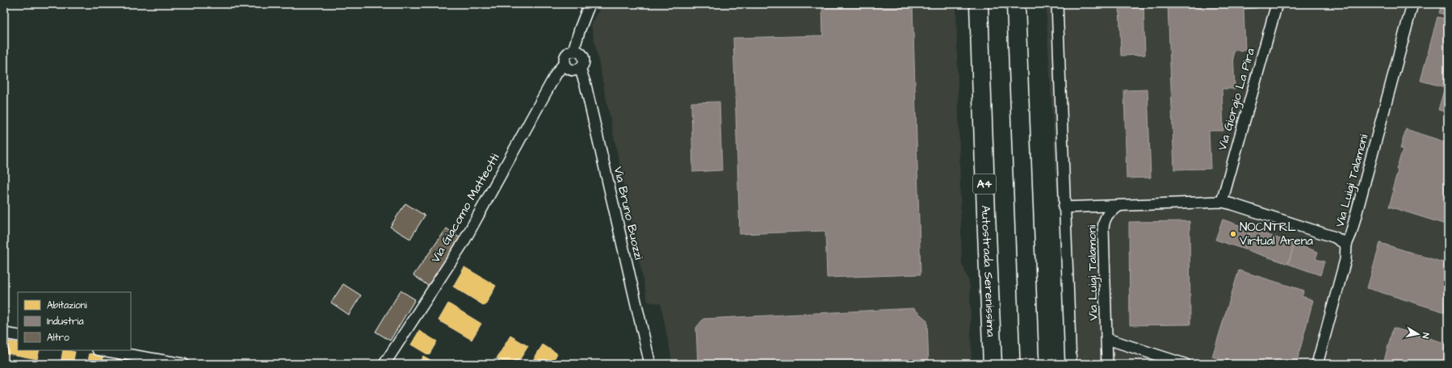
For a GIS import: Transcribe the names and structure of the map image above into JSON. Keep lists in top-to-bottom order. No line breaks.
{"streets":{"highway":["A4","Autostrada Serenissima"],"street":["Via Giorgio La Pira","Via Luigi Talamoni","Via Giacomo Matteotti","Via Bruno Buozzi"]},"crossings":[["Via Giacomo Matteotti","Via Bruno Buozzi"]],"places":["NOCNTRL Virtual Arena"],"legend":["Abitazioni","Industria","Altro"],"north":"right"}
